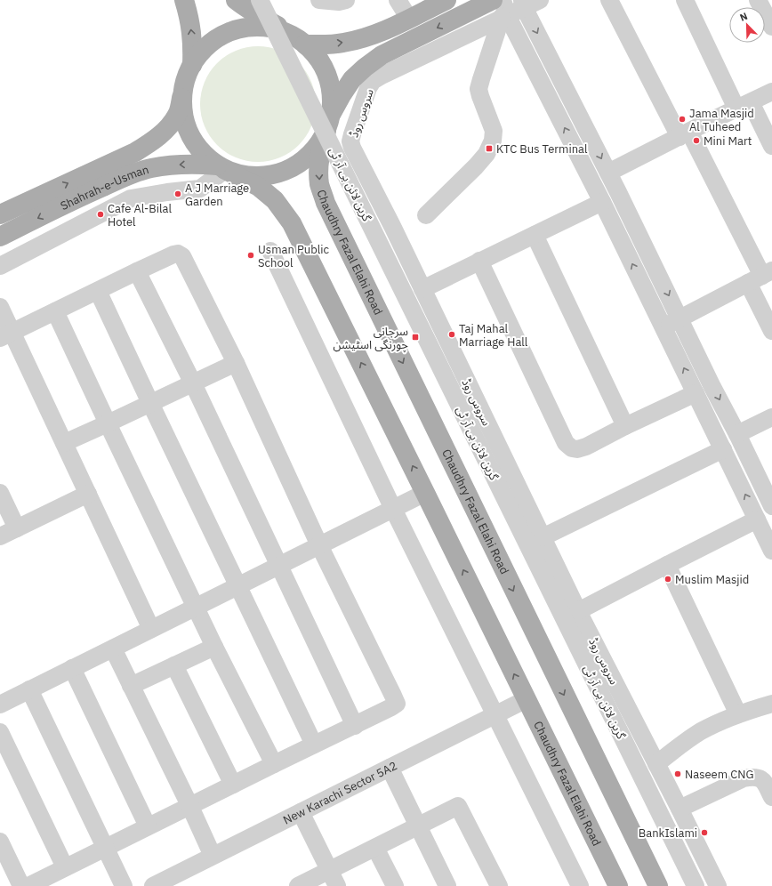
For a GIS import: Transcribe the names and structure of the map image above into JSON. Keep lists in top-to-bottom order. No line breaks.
{"streets":{"main road":["Shahrah-e-Usman","Chaudhry Fazal Elahi Road"],"street":["سروس روڈ","گرین لائن بی آر ٹی","New Karachi Sector 5A2"]},"crossings":[["Shahrah-e-Usman","Chaudhry Fazal Elahi Road"],["Chaudhry Fazal Elahi Road","New Karachi Sector 5A2"]],"places":{"other":["Jama Masjid Al Tuheed","Mini Mart","A J Marriage Garden","Cafe Al-Bilal Hotel","Usman Public School","Taj Mahal Marriage Hall","Muslim Masjid","Naseem CNG","BankIslami"],"transit":["KTC Bus Terminal","سرجانی چورنگی اسٹیشن"]},"north":"top left"}
